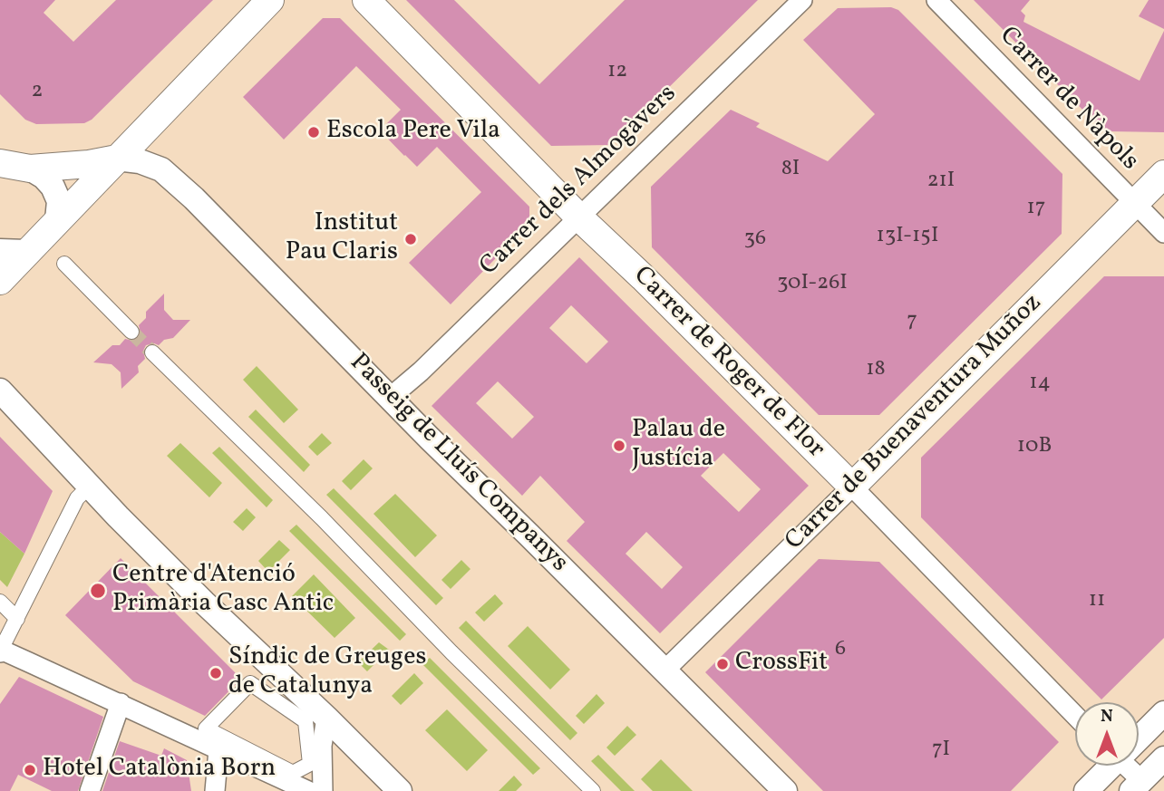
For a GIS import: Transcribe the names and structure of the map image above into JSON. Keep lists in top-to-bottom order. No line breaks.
{"streets":{"main road":["Carrer de Roger de Flor","Carrer de Buenaventura Muñoz","Passeig de Lluís Companys"],"street":["Carrer de Nàpols","Carrer dels Almogàvers"]},"crossings":[["Carrer de Nàpols","Carrer de Buenaventura Muñoz"],["Carrer dels Almogàvers","Carrer de Roger de Flor"],["Carrer dels Almogàvers","Passeig de Lluís Companys"],["Carrer de Roger de Flor","Carrer de Buenaventura Muñoz"],["Carrer de Buenaventura Muñoz","Passeig de Lluís Companys"]],"places":["Escola Pere Vila","Institut Pau Claris","Palau de Justícia","Centre d'Atenció Primària Casc Antic","CrossFit","Síndic de Greuges de Catalunya","Hotel Catalònia Born"],"house_numbers":["12","2","8I","21I","17","13I-15I","36","30I-26I","7","18","14","10B","11","6","7I"],"north":"top"}
